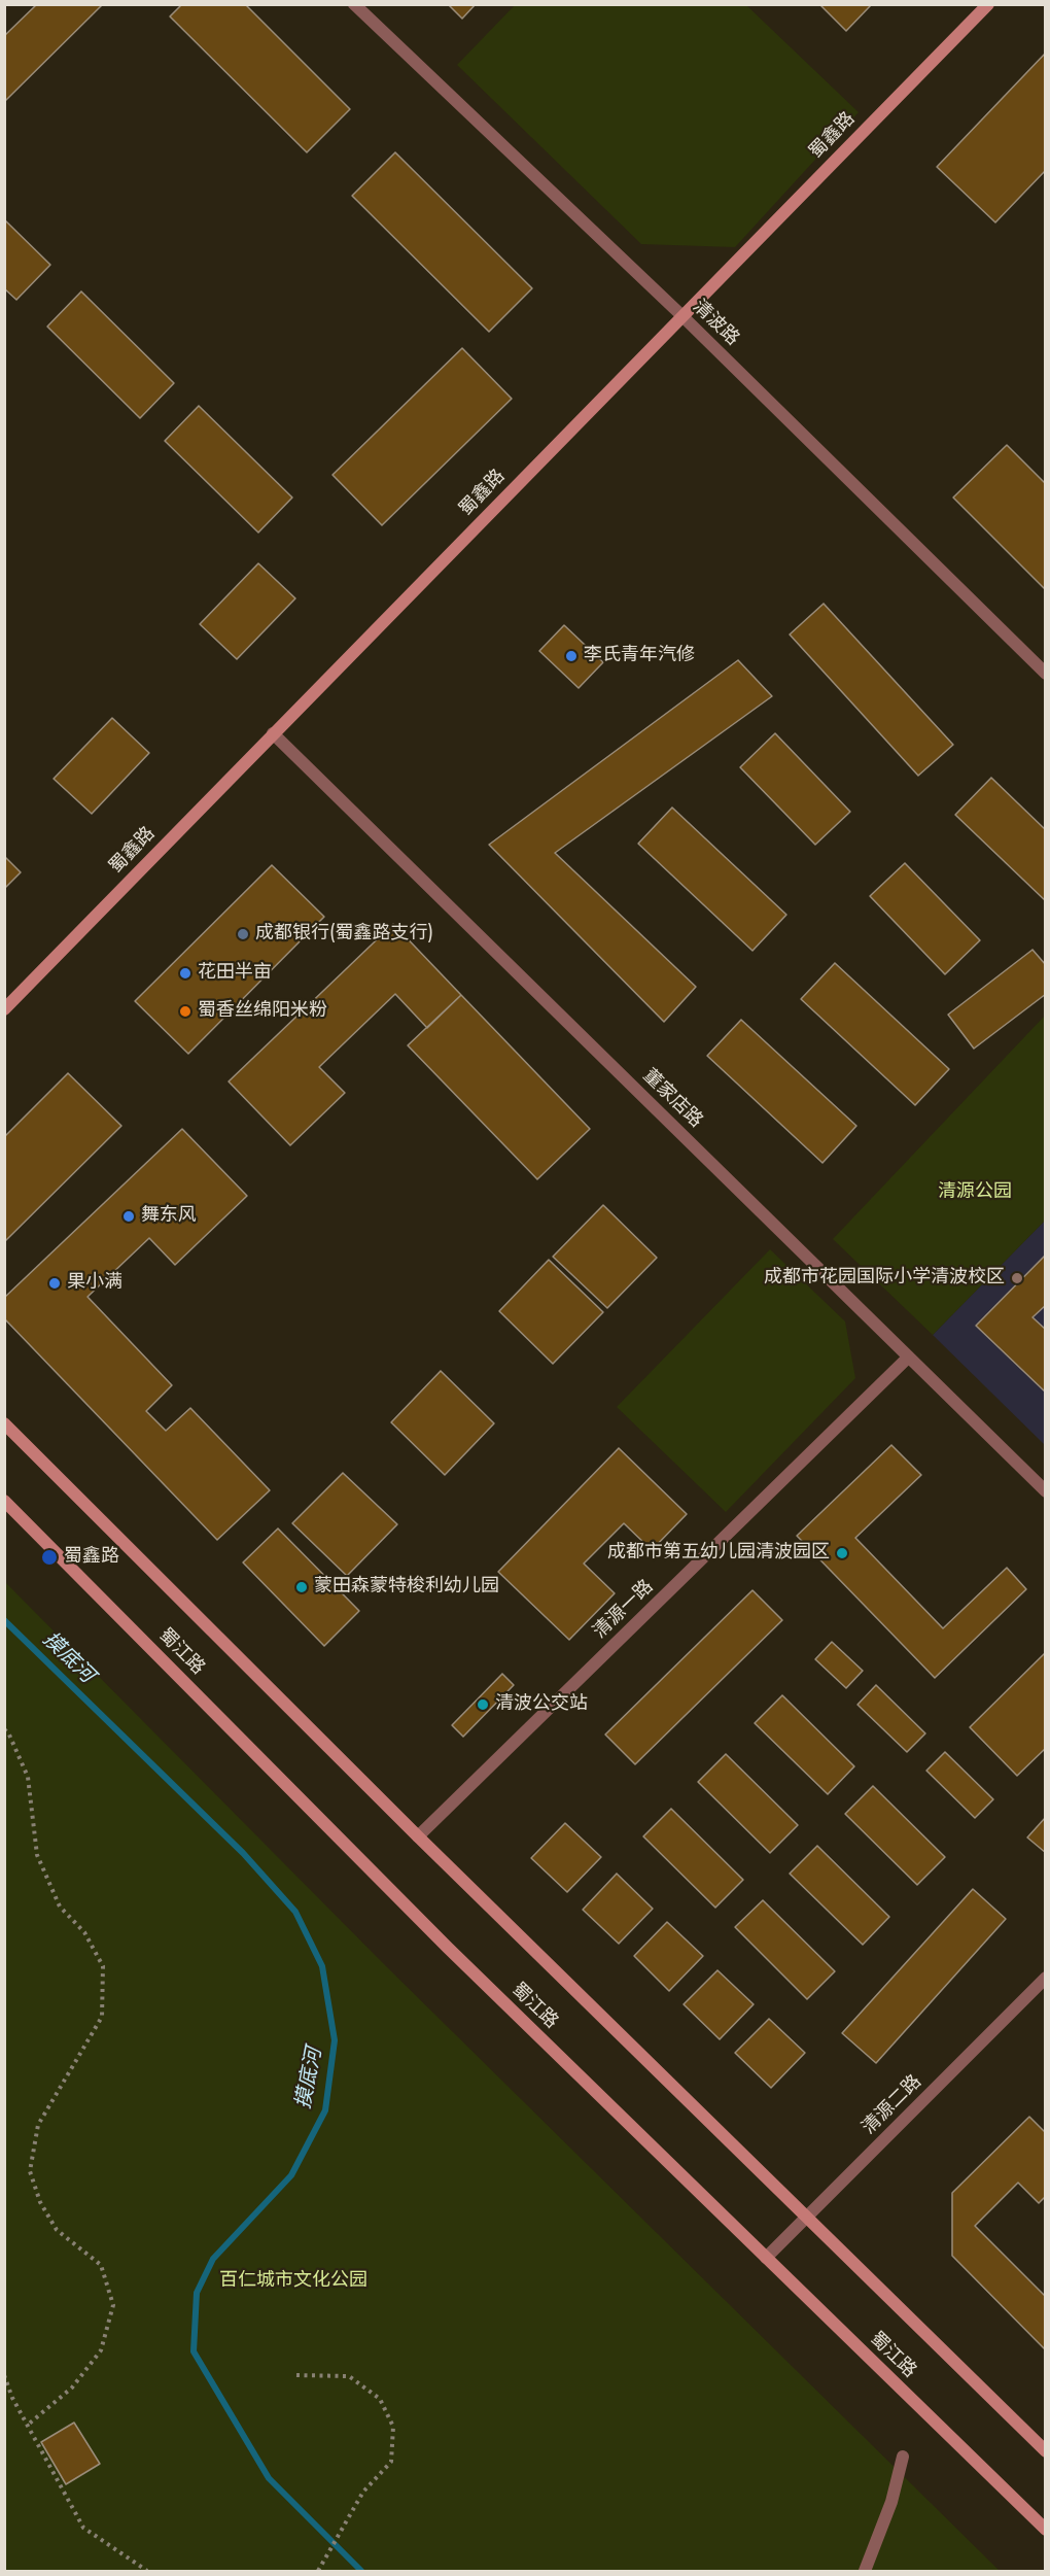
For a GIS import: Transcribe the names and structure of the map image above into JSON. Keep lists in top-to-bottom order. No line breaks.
{"streets":{"street":["蜀鑫路","清波路","董家店路","清源一路","蜀江路","清源二路"]},"crossings":[["蜀鑫路","清波路"],["蜀鑫路","董家店路"],["董家店路","清源一路"],["清源一路","蜀江路"],["蜀江路","清源二路"]],"water":["摸底河"],"parks":["清源公园","百仁城市文化公园"],"places":["李氏青年汽修","成都银行(蜀鑫路支行)","花田半亩","蜀香丝绵阳米粉","舞东风","成都市花园国际小学清波校区","果小满","成都市第五幼儿园清波园区","蜀鑫路","蒙田森蒙特梭利幼儿园","清波公交站"]}
